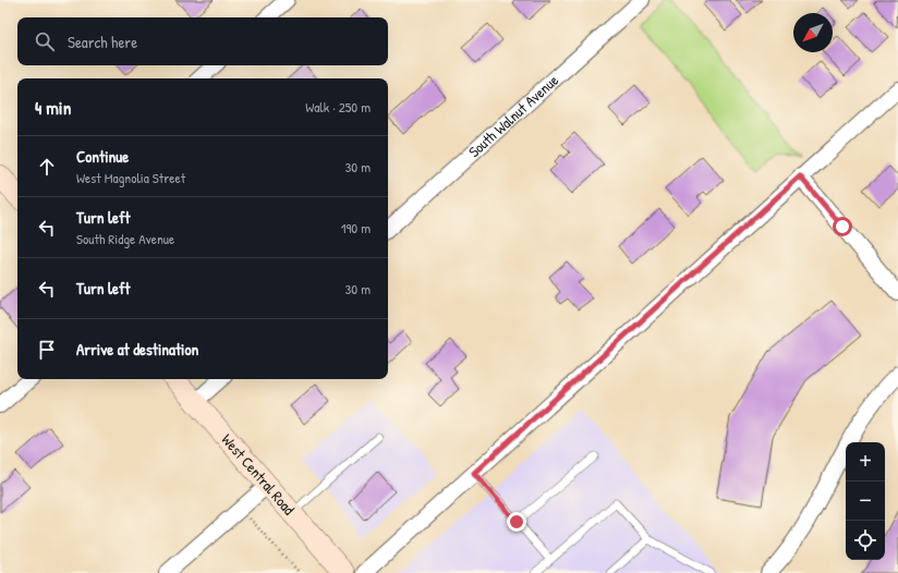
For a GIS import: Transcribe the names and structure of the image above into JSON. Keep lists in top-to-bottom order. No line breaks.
{"streets":{"main road":["West Central Road"],"street":["South Walnut Avenue"]},"north":"bottom left","page":{"search":"Search here","heading":["4 min","Walk · 250 m"],"list":[["Continue","West Magnolia Street","30 m"],["Turn left","South Ridge Avenue","190 m"],["Turn left","30 m"],"Arrive at destination"],"map_buttons":["+","−"]}}
